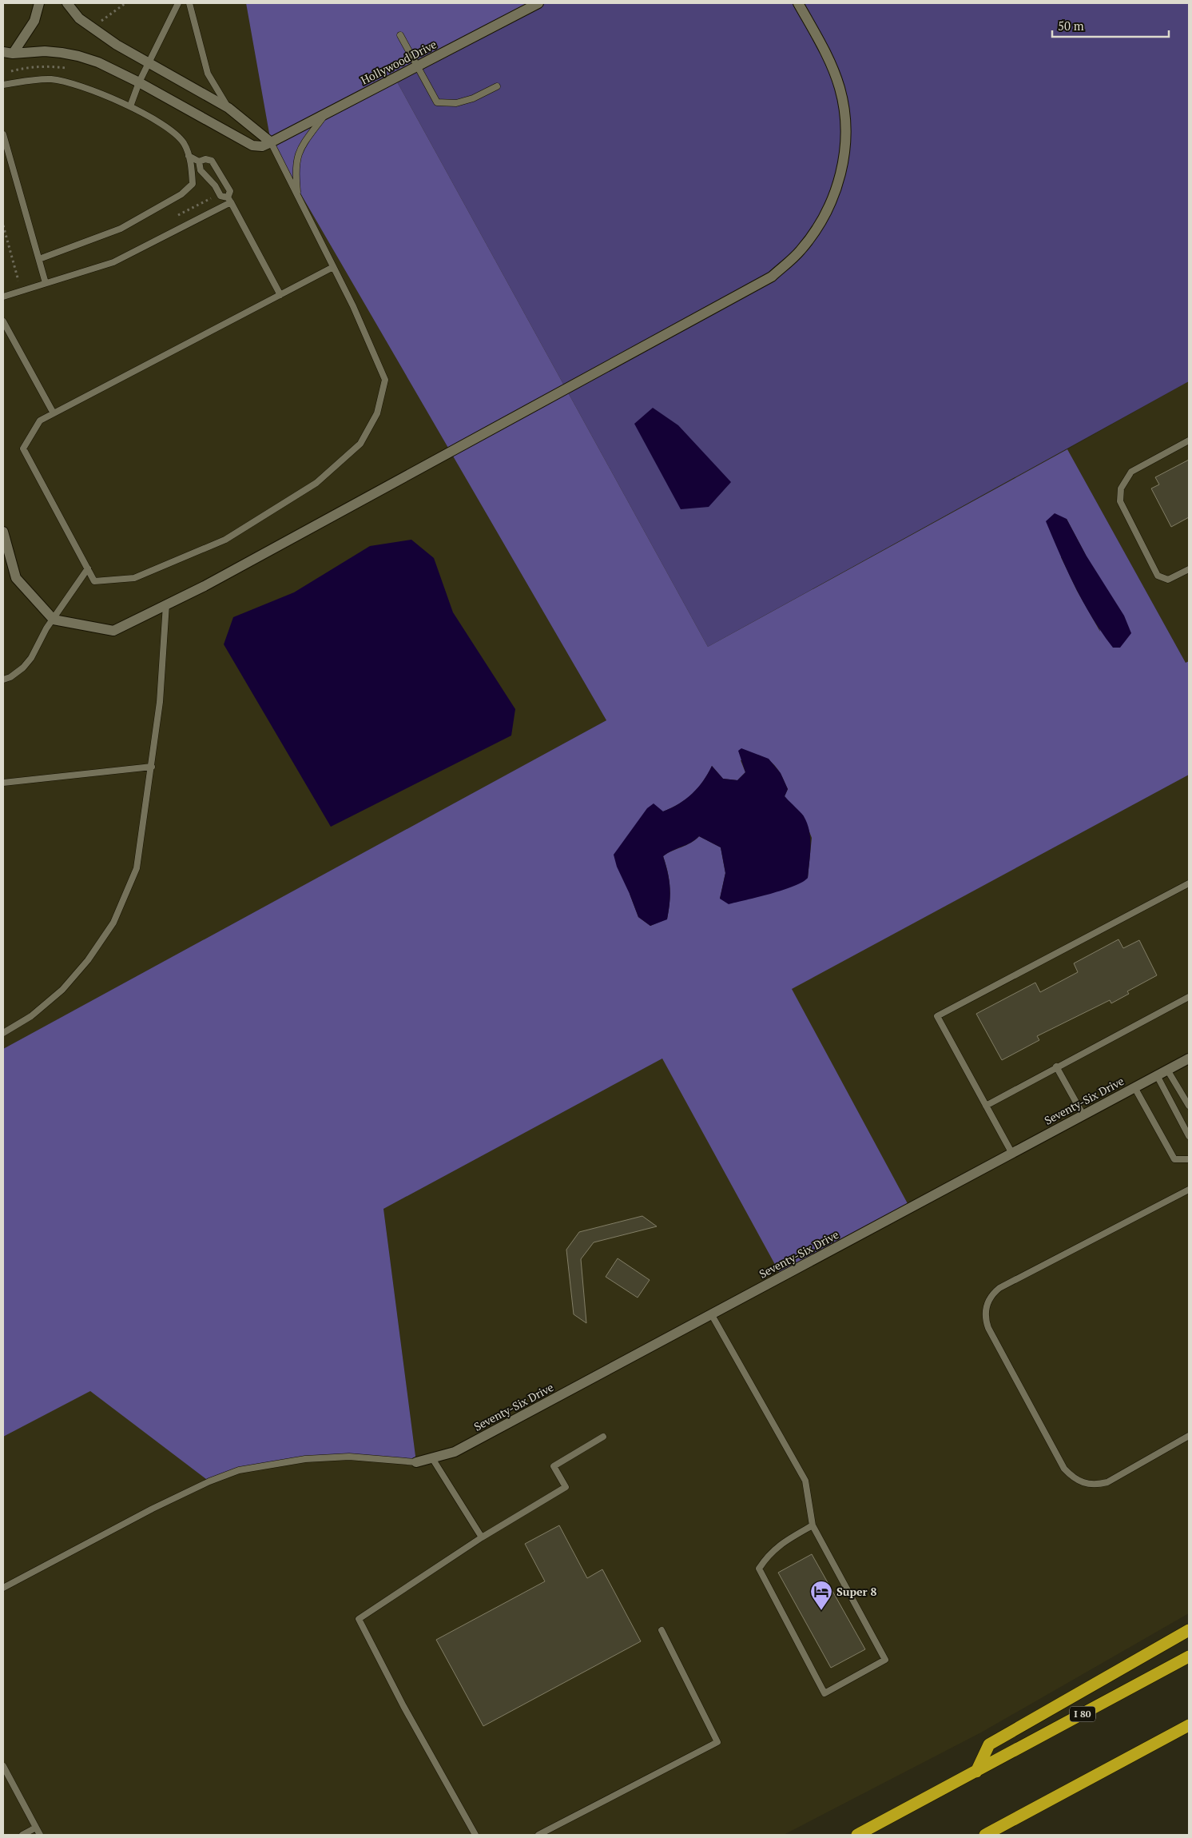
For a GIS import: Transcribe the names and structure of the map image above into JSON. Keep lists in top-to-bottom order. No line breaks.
{"streets":{"highway":["I 80"],"street":["Hollywood Drive","Seventy-Six Drive"]},"places":{"hotel":["Super 8"]},"scale_bar":"50 m"}
